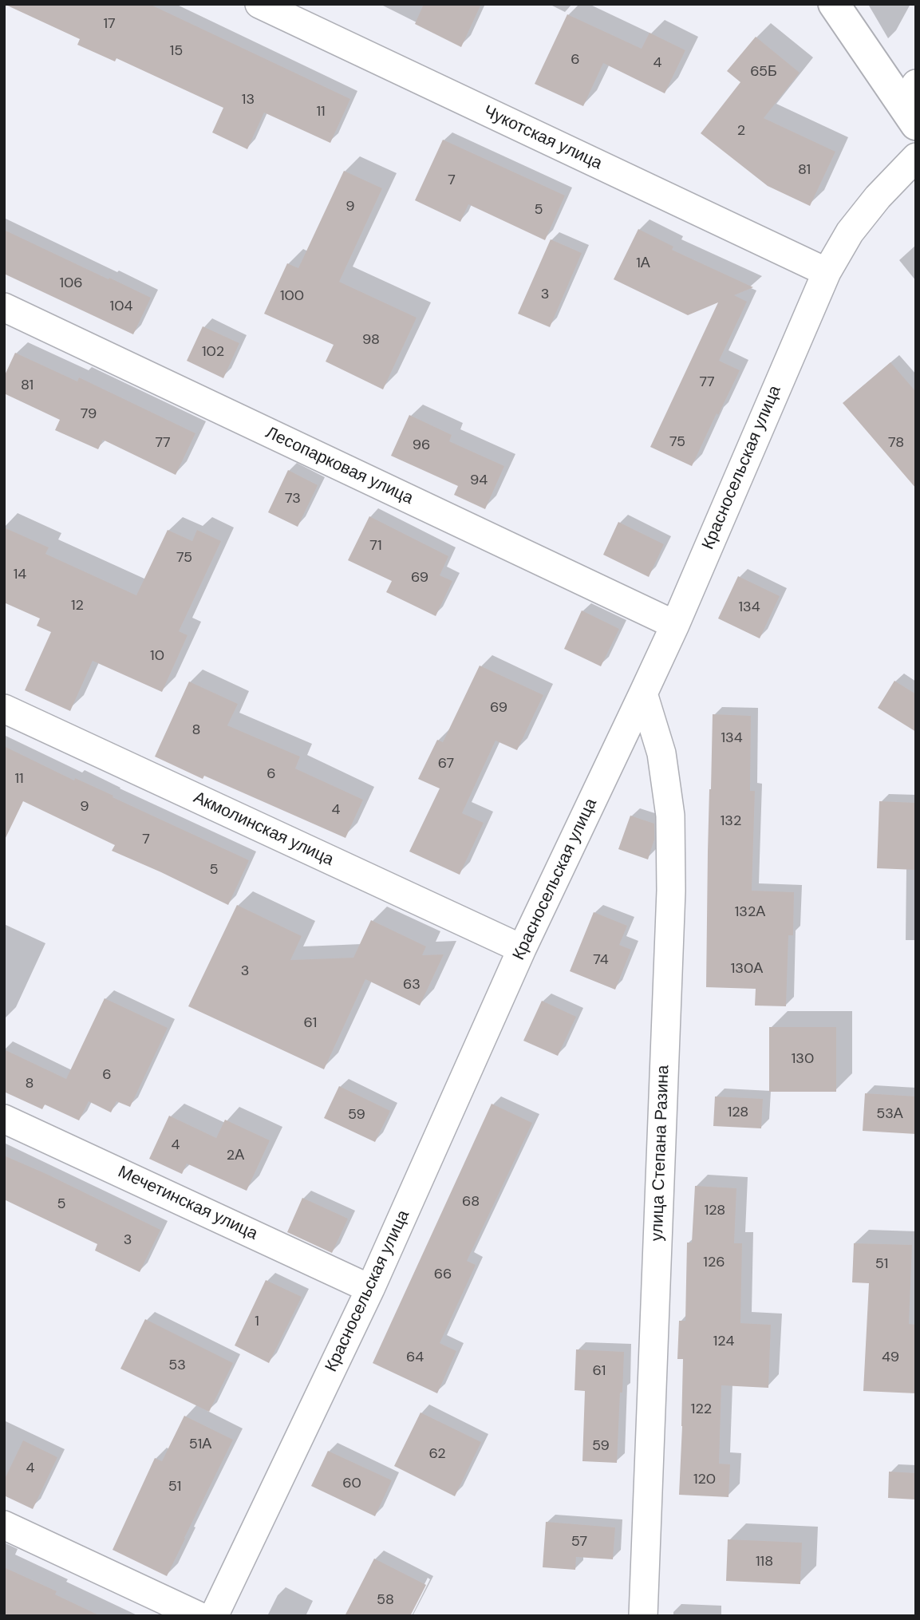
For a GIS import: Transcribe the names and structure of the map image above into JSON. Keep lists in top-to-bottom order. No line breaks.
{"streets":{"street":["Чукотская улица","Лесопарковая улица","Красносельская улица","Акмолинская улица","улица Степана Разина","Мечетинская улица"]},"crossings":[["Чукотская улица","Красносельская улица"],["Лесопарковая улица","Красносельская улица"],["Красносельская улица","Акмолинская улица"],["Красносельская улица","улица Степана Разина"],["Красносельская улица","Мечетинская улица"]],"house_numbers":["17","15","6","4","65Б","13","11","2","81","7","9","5","1А","106","3","100","104","98","102","77","81","79","75","77","78","96","94","73","71","75","14","69","12","134","10","69","8","134","67","6","11","9","4","132","7","5","132А","74","130А","3","63","61","130","6","8","128","53А","59","4","2А","68","5","128","3","126","51","66","1","124","64","49","53","61","122","51А","59","62","4","120","60","51","57","118","58"]}
